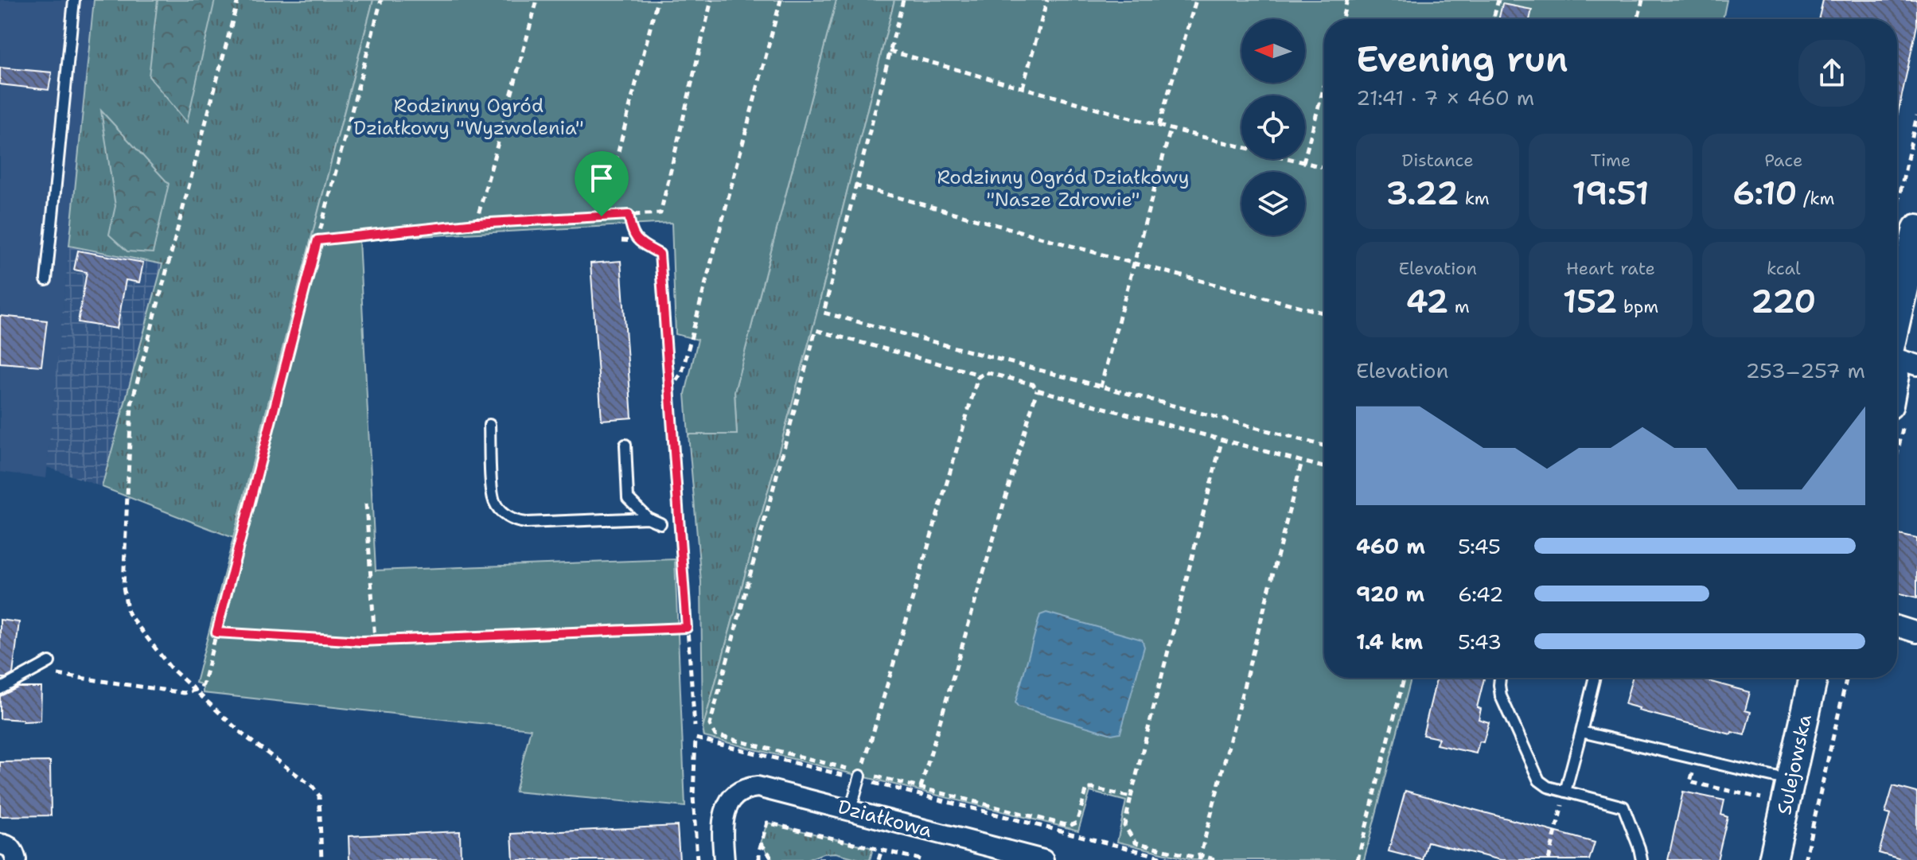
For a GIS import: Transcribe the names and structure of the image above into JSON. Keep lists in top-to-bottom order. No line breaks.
{"streets":{"main road":["Sulejowska"],"street":["Działkowa"]},"parks":["Rodzinny Ogród Działkowy \"Wyzwolenia\"","Rodzinny Ogród Działkowy \"Nasze Zdrowie\""],"north":"left","page":{"heading":["Evening run","21:41 · 7 × 460 m"],"stats":[["Distance","3.22 km"],["Time","19:51"],["Pace","6:10 /km"],["Elevation","42 m"],["Heart rate","152 bpm"],["kcal","220"]],"chart":["Elevation","253–257 m"],"list":[{"name":"460 m","note":"5:45"},{"name":"920 m","note":"6:42"},{"name":"1.4 km","note":"5:43"}]}}
